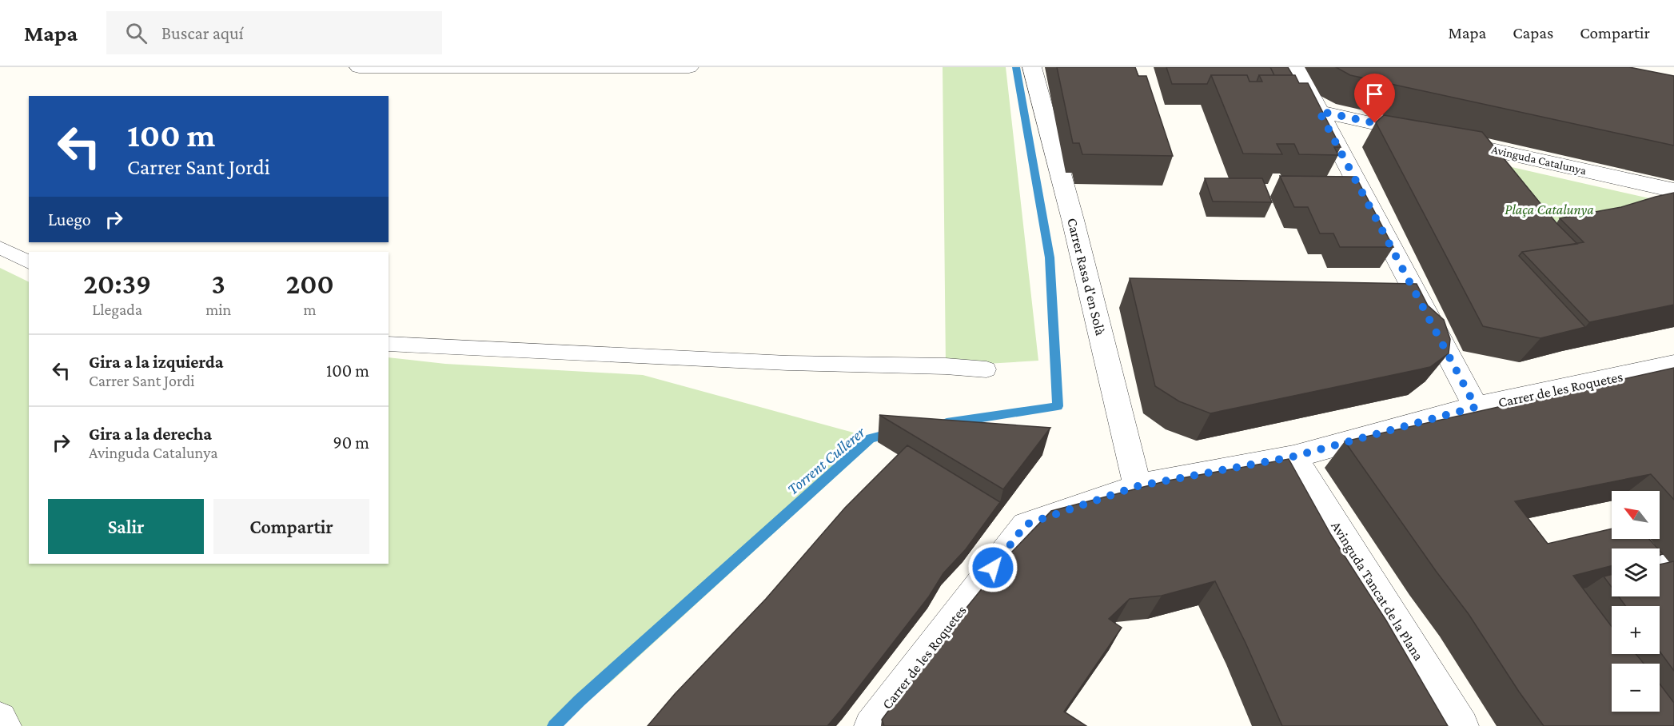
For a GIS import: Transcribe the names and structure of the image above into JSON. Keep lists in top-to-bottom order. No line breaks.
{"streets":{"street":["Avinguda Catalunya","Carrer Rasa d'en Solà","Carrer de les Roquetes","Avinguda Tancat de la Plana"]},"crossings":[["Carrer Rasa d'en Solà","Carrer de les Roquetes"],["Carrer de les Roquetes","Avinguda Tancat de la Plana"]],"water":["Torrent Cullerer"],"parks":["Plaça Catalunya"],"north":"top left","page":{"header":"Mapa","search":"Buscar aquí","nav":["Mapa","Capas","Compartir"],"turn":["100 m","Carrer Sant Jordi"],"then":"Luego","eta":["20:39","Llegada","3","min","200","m"],"list":[{"name":"Gira a la izquierda","note":"Carrer Sant Jordi","value":"100 m"},{"name":"Gira a la derecha","note":"Avinguda Catalunya","value":"90 m"}],"buttons":["Salir","Compartir"],"map_buttons":["+","−"]}}
